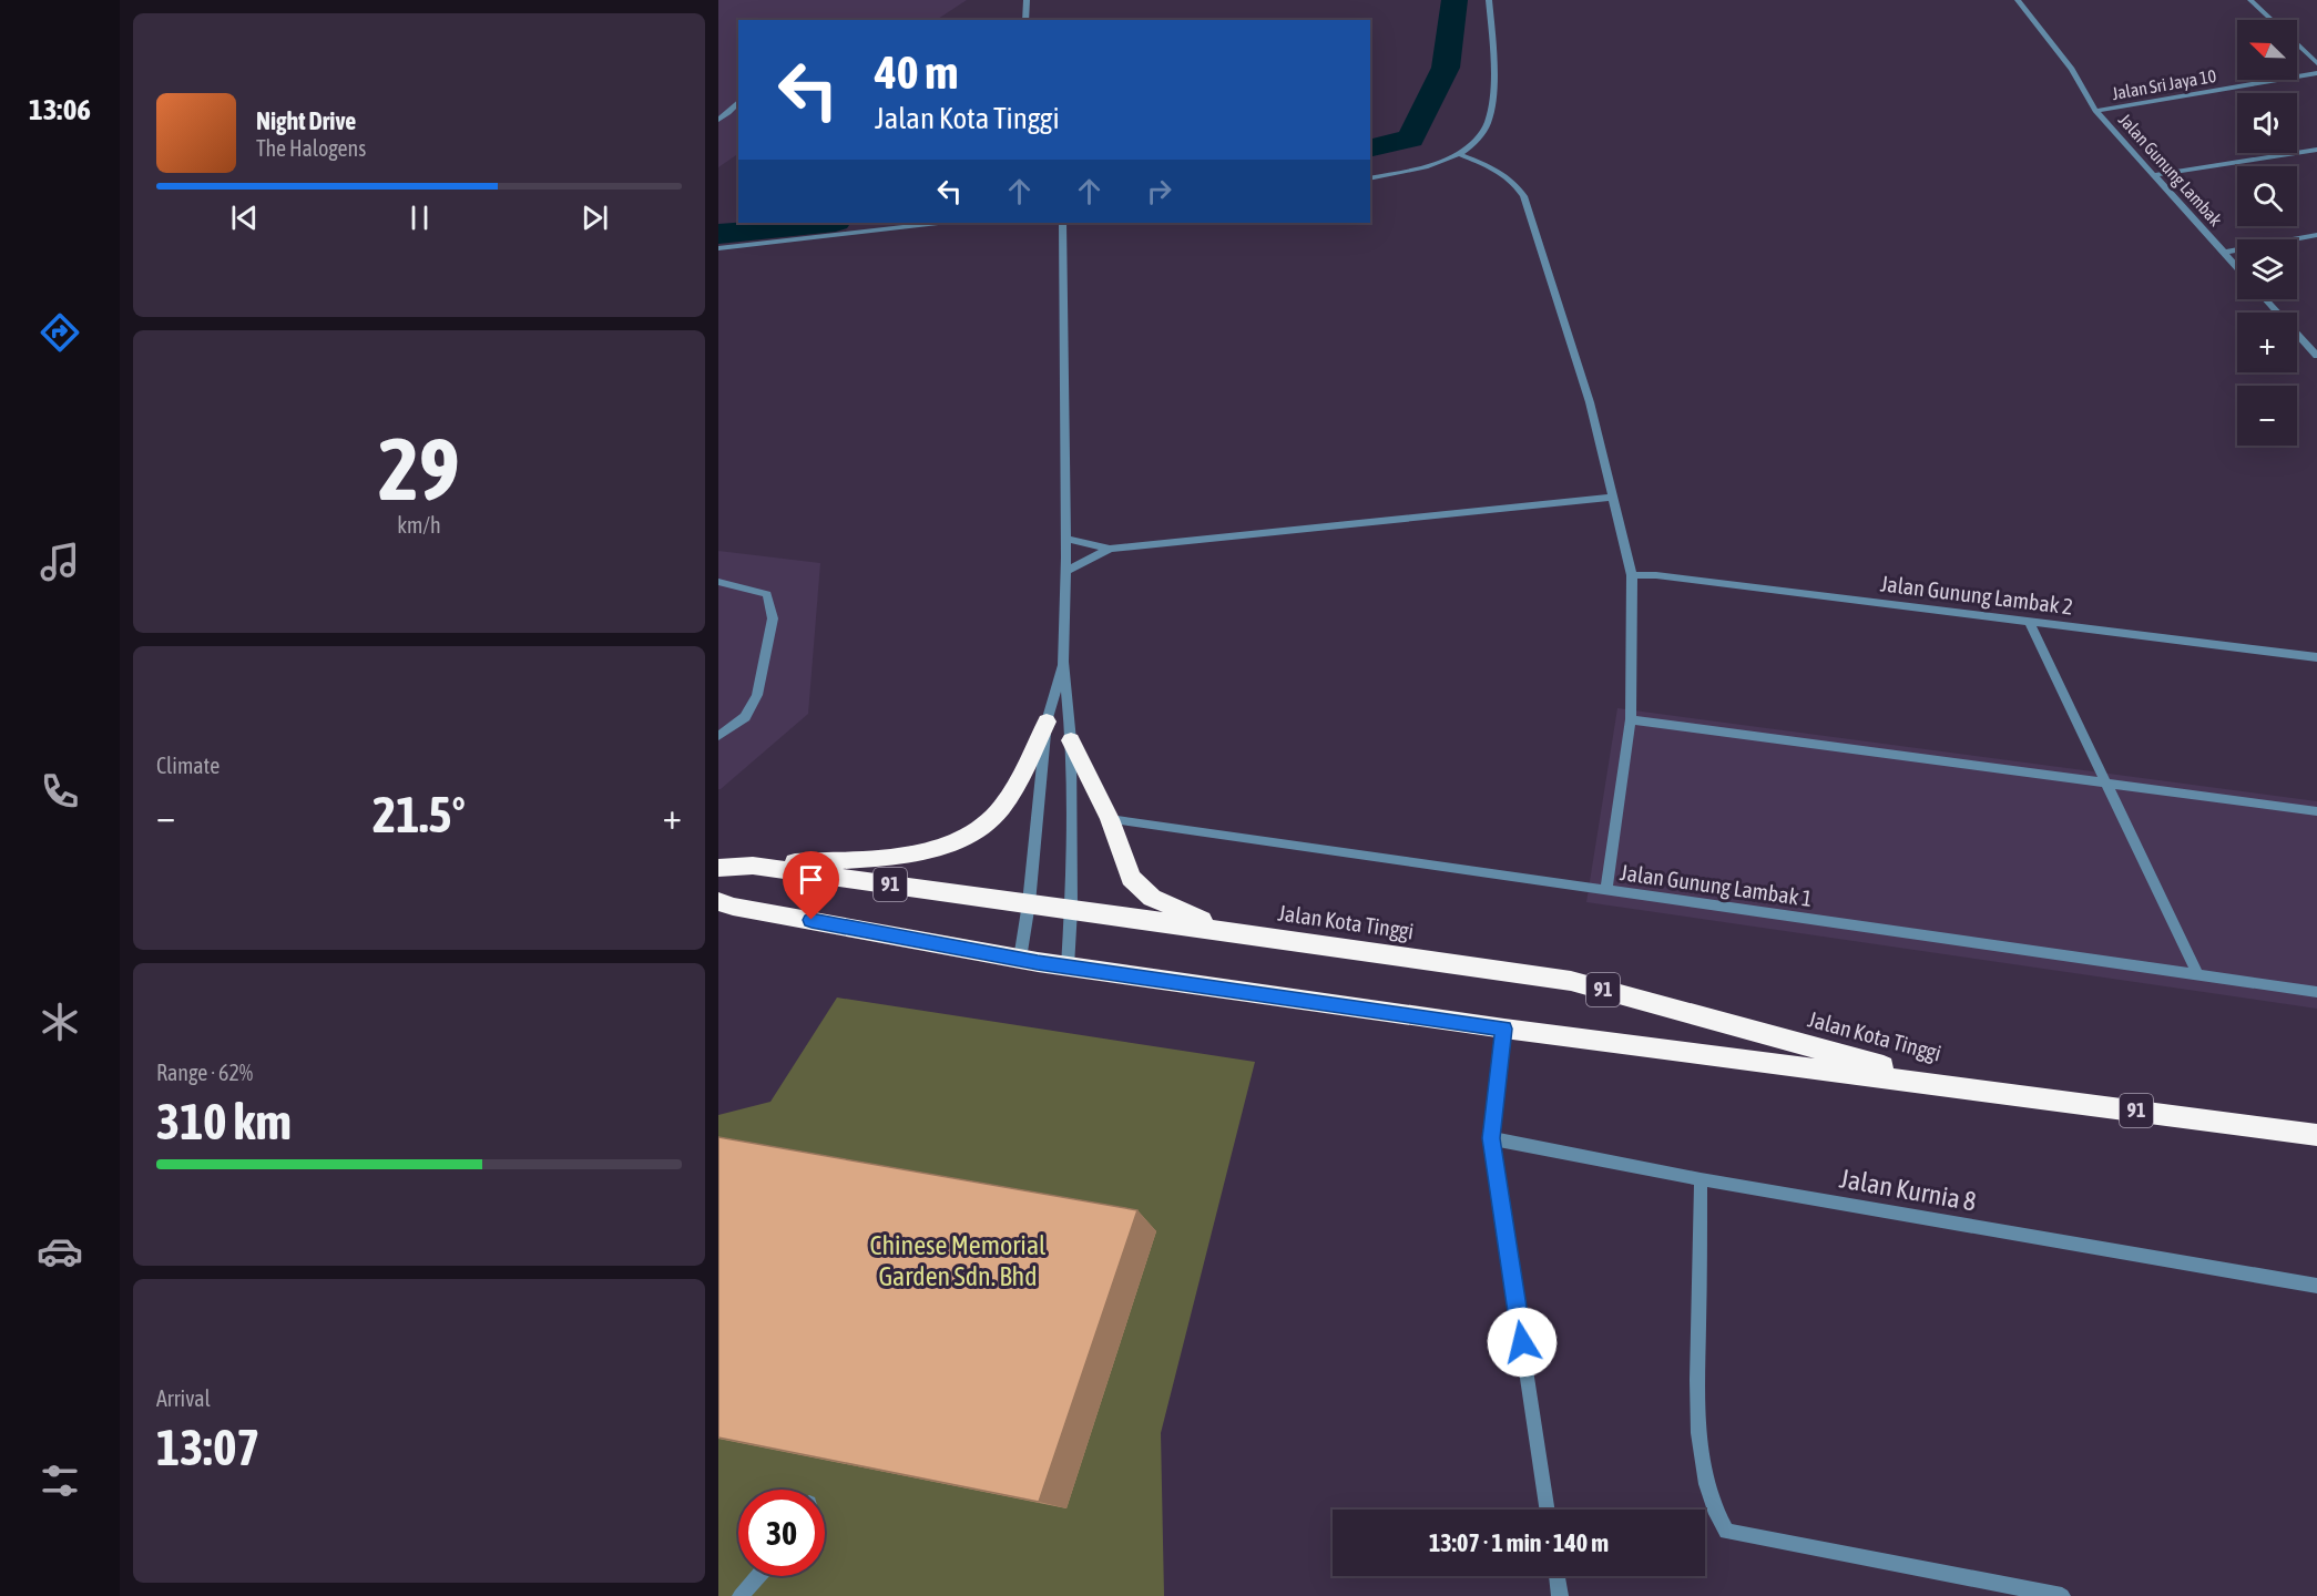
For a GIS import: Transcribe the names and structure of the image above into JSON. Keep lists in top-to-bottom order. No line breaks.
{"streets":{"highway":["91","Jalan Kota Tinggi"],"street":["Jalan Sri Jaya 10","Jalan Gunung Lambak","Jalan Gunung Lambak 2","Jalan Gunung Lambak 1","Jalan Kurnia 8"]},"crossings":[["Jalan Sri Jaya 10","Jalan Gunung Lambak"]],"parks":["Chinese Memorial Garden Sdn. Bhd"],"north":"top left","page":{"tabs":"13:06","map_buttons":["+","−"],"turn":["40 m","Jalan Kota Tinggi"],"song":["Night Drive","The Halogens"],"tile":[["29","km/h"],"Climate",["Range · 62%","310 km"],["Arrival","13:07"]],"heat":["−","21.5°","+"],"limit":"30","trip":"13:07 · 1 min · 140 m"}}
